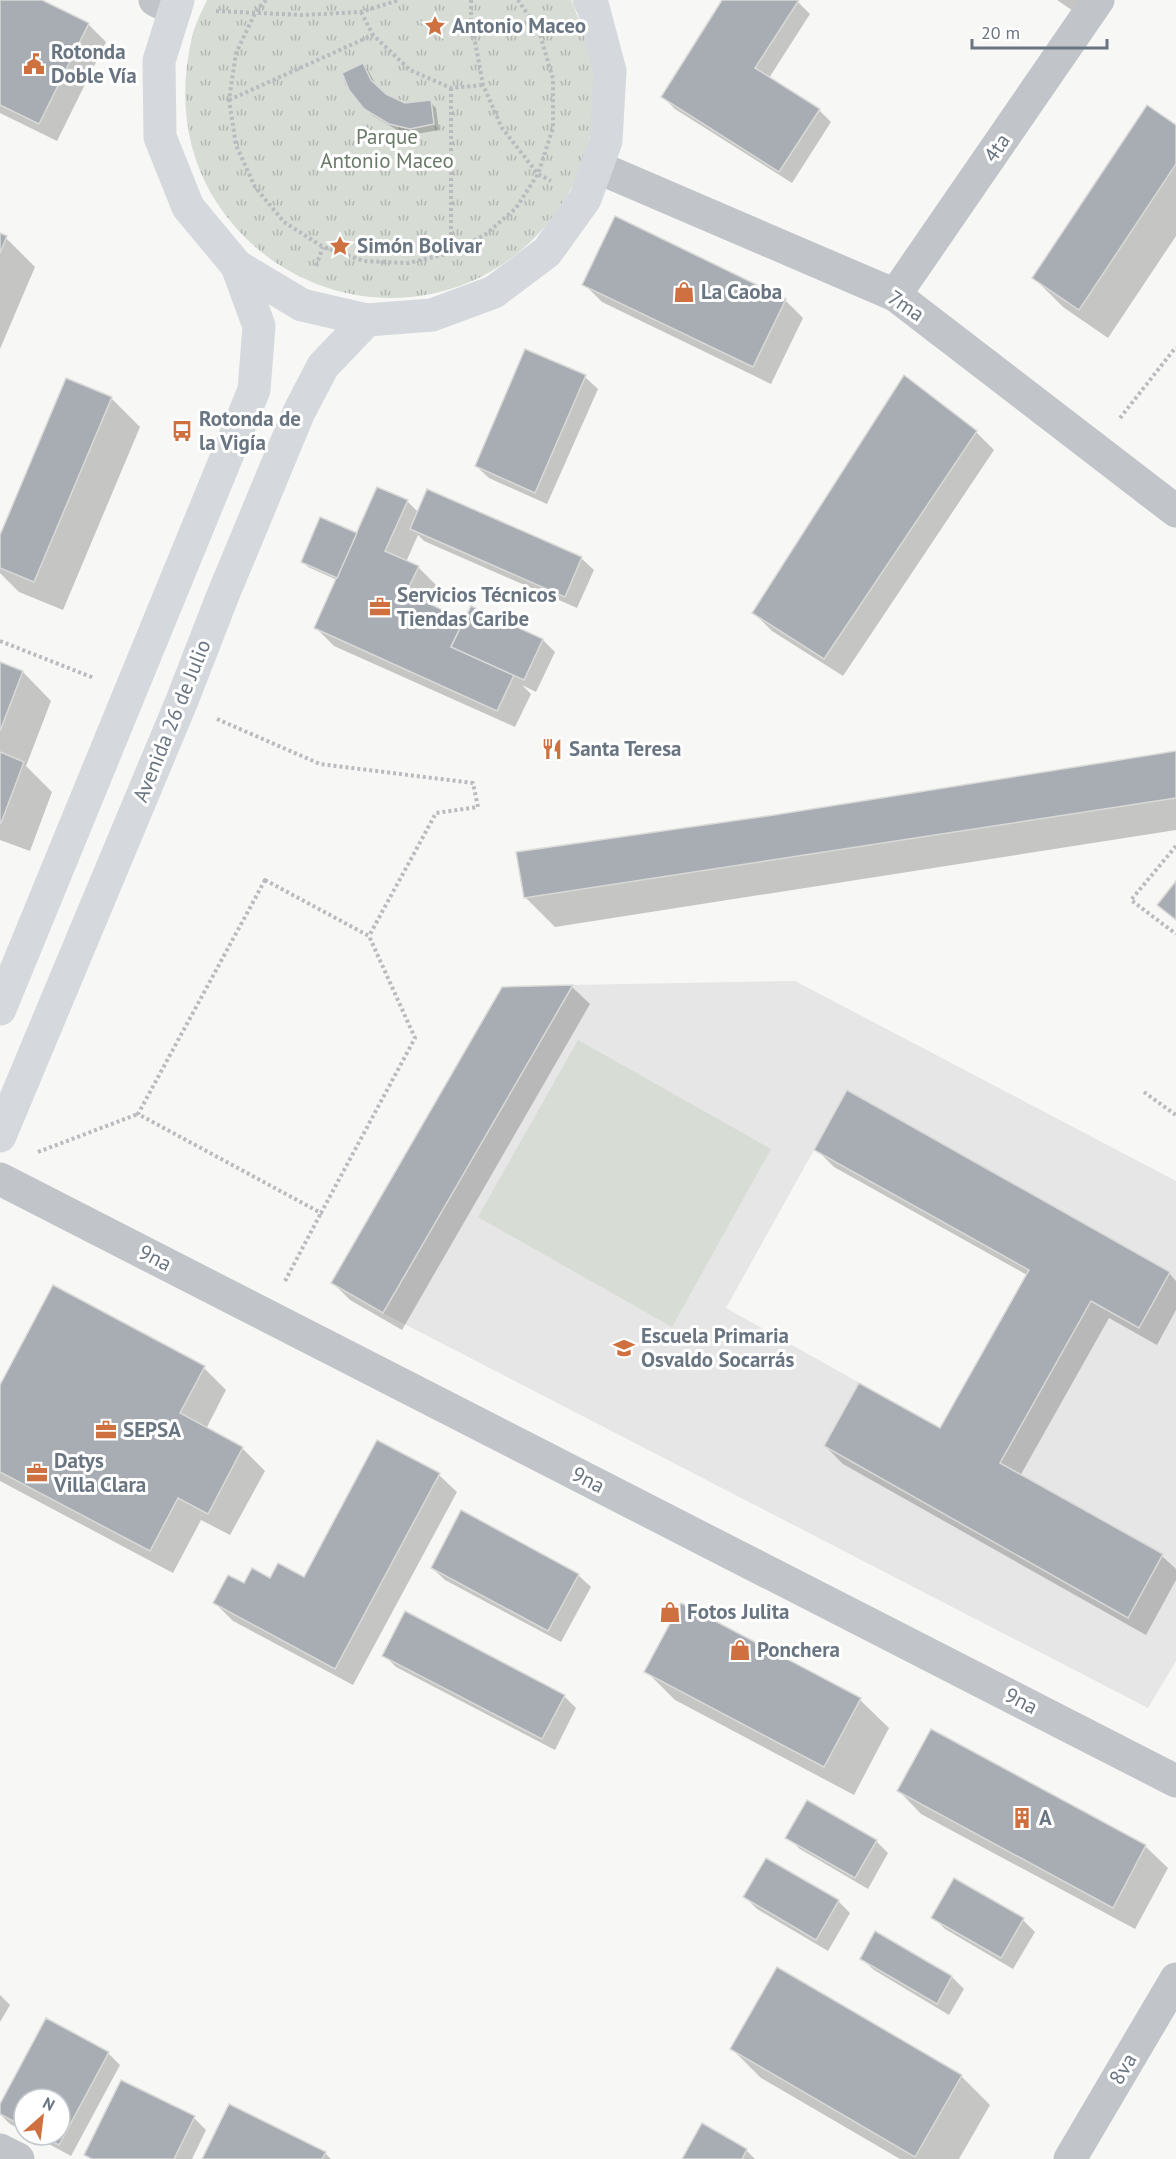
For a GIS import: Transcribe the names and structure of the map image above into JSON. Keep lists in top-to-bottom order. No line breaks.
{"streets":{"main road":["Avenida 26 de Julio"],"street":["4ta","7ma","9na","8va"]},"crossings":[["4ta","7ma"]],"parks":["Parque Antonio Maceo"],"places":{"place":["Antonio Maceo","Simón Bolivar"],"public building":["Rotonda Doble Vía"],"shop":["La Caoba","Fotos Julita","Ponchera"],"bus stop":["Rotonda de la Vigía"],"office":["Servicios Técnicos Tiendas Caribe","SEPSA","Datys Villa Clara"],"restaurant":["Santa Teresa"],"school or university":["Escuela Primaria Osvaldo Socarrás"],"building":["A"]},"scale_bar":"20 m","north":"top right"}
